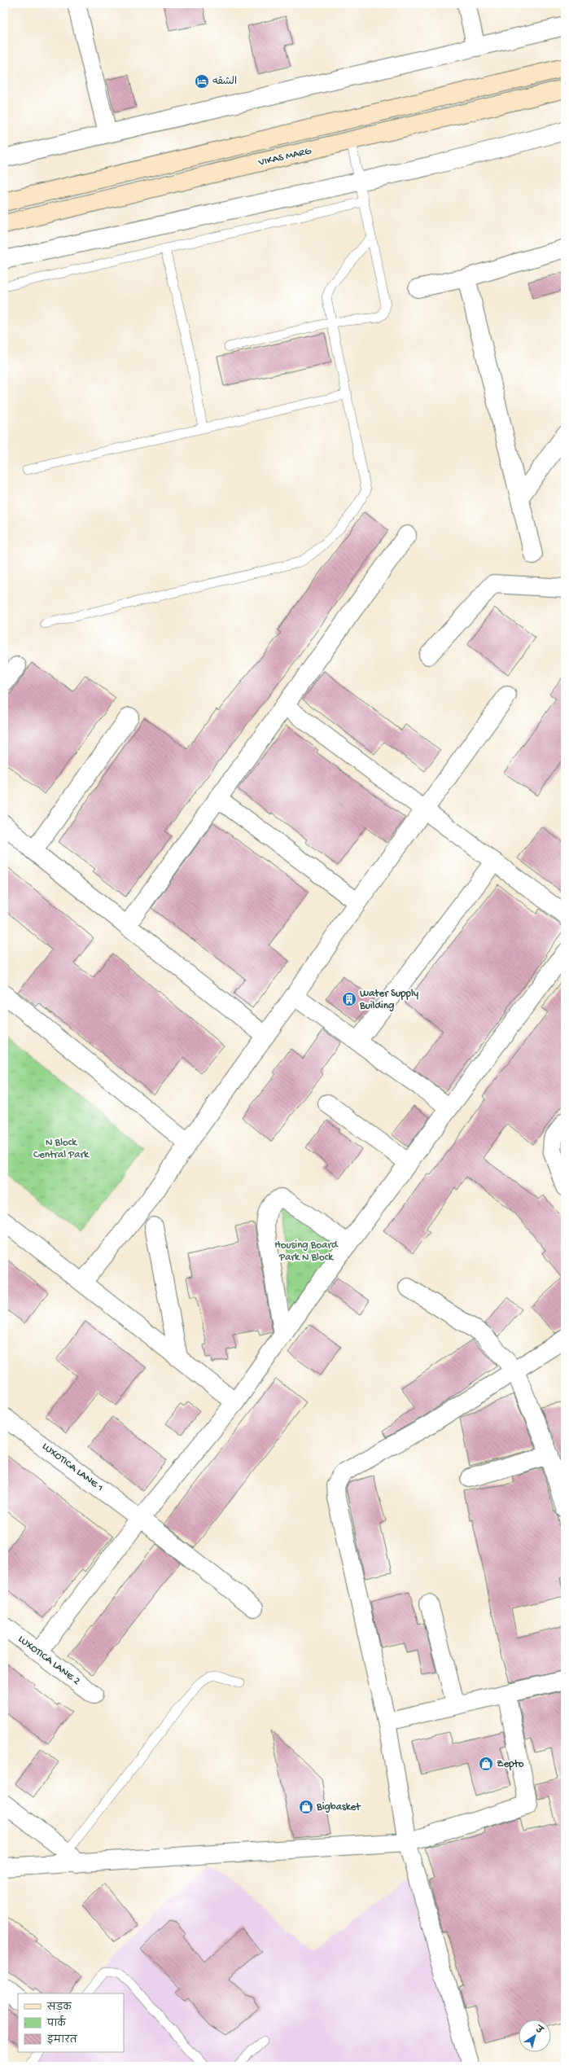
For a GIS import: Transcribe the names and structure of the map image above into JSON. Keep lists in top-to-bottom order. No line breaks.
{"streets":{"main road":["VIKAS MARG"],"street":["LUXOTICA LANE 1","LUXOTICA LANE 2"]},"parks":["N Block Central Park","Housing Board Park N Block"],"places":{"hotel":["الشقه"],"building":["Water Supply Building"],"shop":["Zepto","Bigbasket"]},"legend":["सड़क","पार्क","इमारत"],"north":"top right"}
